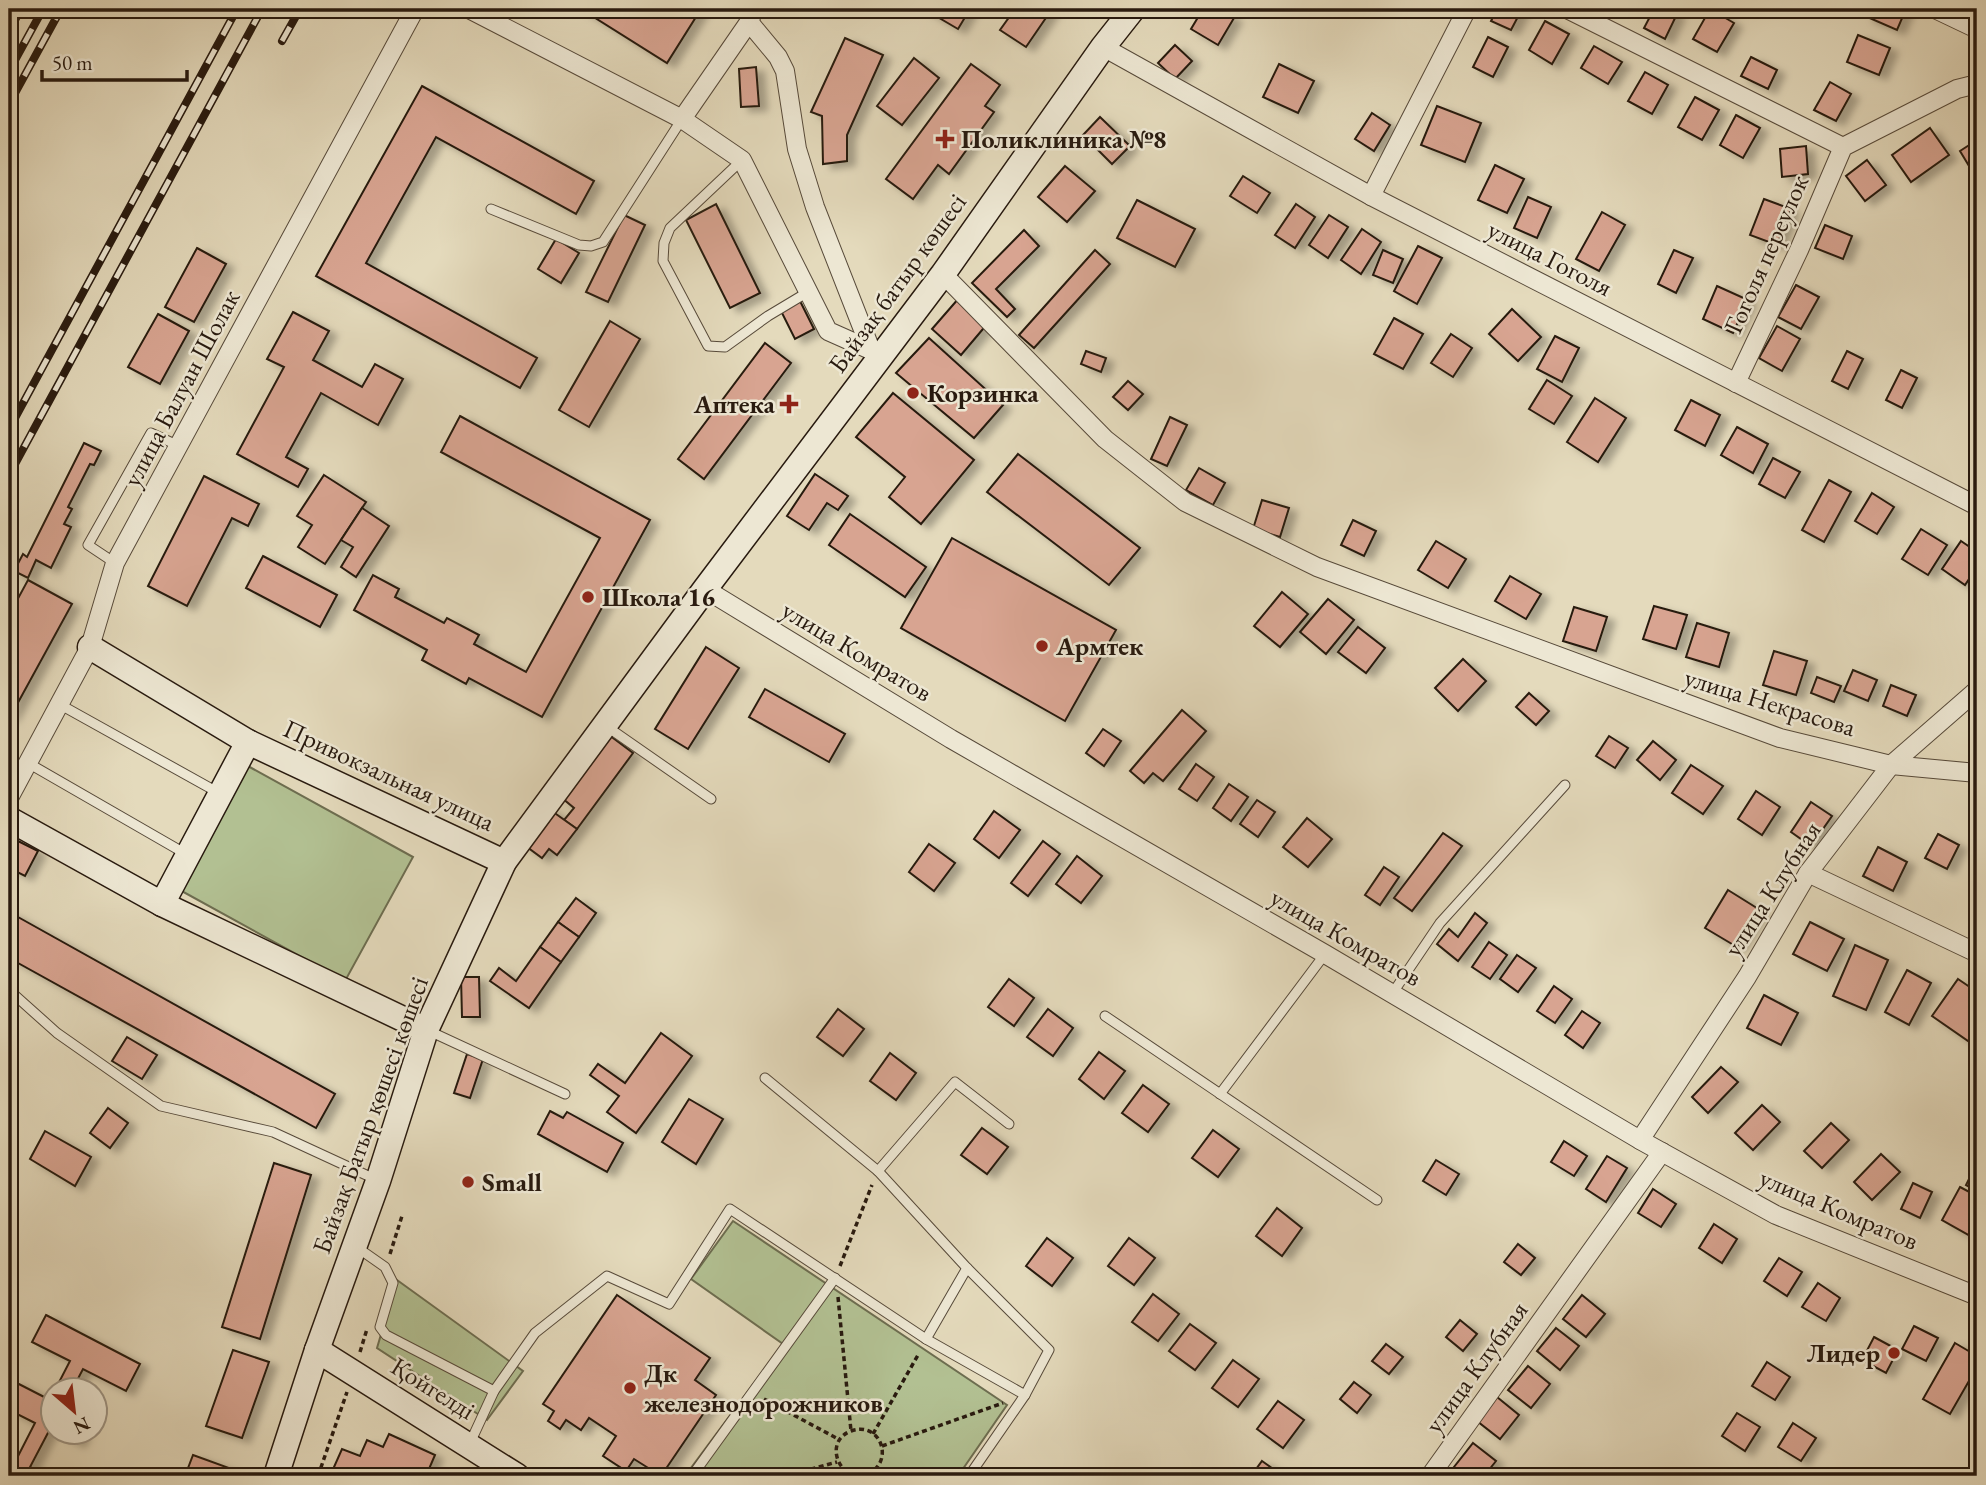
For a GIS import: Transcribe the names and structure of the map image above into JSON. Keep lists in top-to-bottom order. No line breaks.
{"streets":{"main road":["Байзақ батыр көшесі","Привокзальная улица","Байзақ Батыр қөшесі көшесі","Қойгелді"],"street":["Гоголя переулок","улица Гоголя","улица Балуан Шолак","улица Комратов","улица Некрасова","улица Клубная"]},"crossings":[["Гоголя переулок","улица Гоголя"],["улица Гоголя","Байзақ батыр көшесі"],["Байзақ батыр көшесі","улица Комратов"],["Байзақ батыр көшесі","улица Некрасова"],["Байзақ батыр көшесі","Байзақ Батыр қөшесі көшесі"],["улица Балуан Шолак","Привокзальная улица"],["улица Комратов","улица Клубная"],["улица Комратов","Байзақ Батыр қөшесі көшесі"],["улица Некрасова","улица Клубная"],["Привокзальная улица","Байзақ Батыр қөшесі көшесі"],["Байзақ Батыр қөшесі көшесі","Қойгелді"]],"places":{"health":["Поликлиника №8","Аптека"],"other":["Корзинка","Школа 16","Армтек","Small","Лидер","Дк железнодорожников"]},"scale_bar":"50 m","north":"bottom right"}
